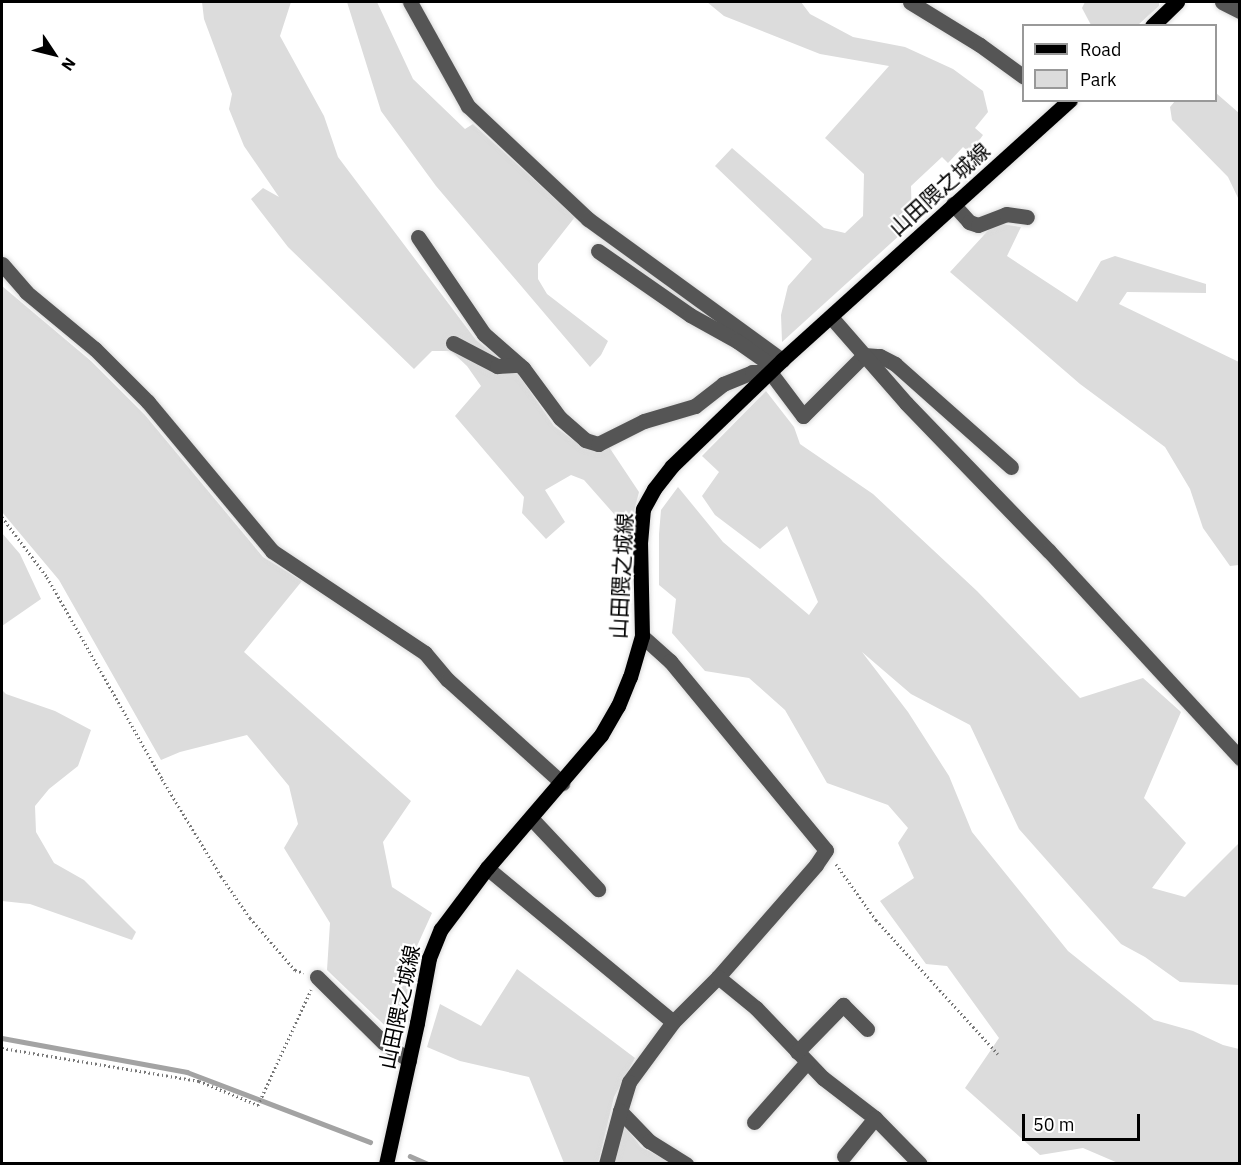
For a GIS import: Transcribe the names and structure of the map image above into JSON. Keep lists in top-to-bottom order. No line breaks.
{"streets":{"main road":["山田隈之城線"]},"legend":["Road","Park"],"scale_bar":"50 m","north":"bottom right"}
